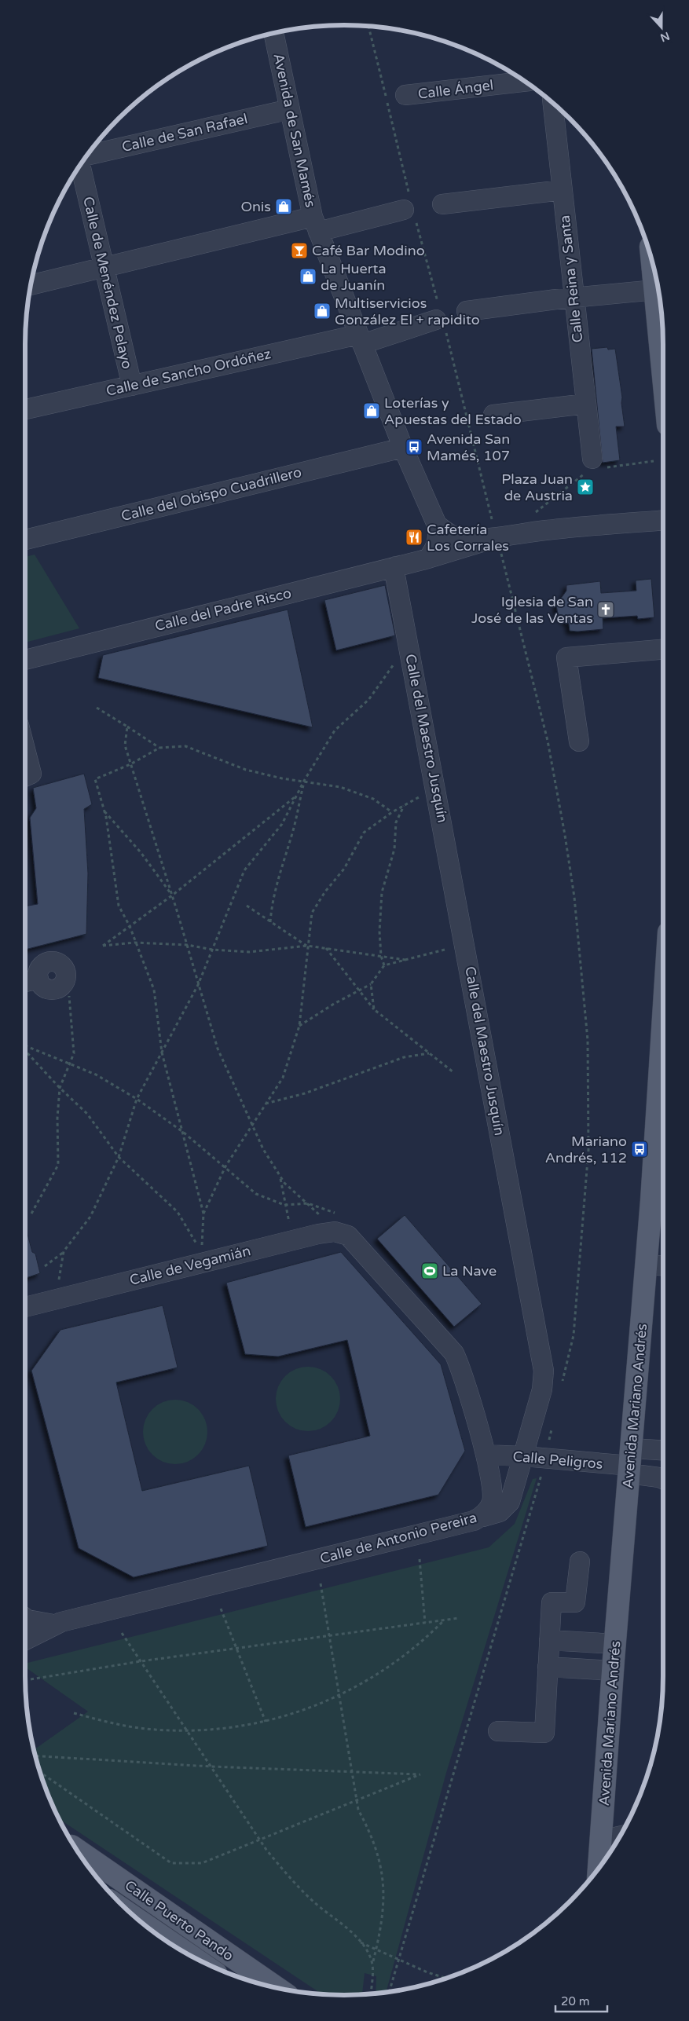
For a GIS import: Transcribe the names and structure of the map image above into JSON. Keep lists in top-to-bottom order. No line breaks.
{"streets":{"main road":["Avenida Mariano Andrés","Calle Puerto Pando"],"street":["Calle Ángel","Avenida de San Mamés","Calle de San Rafael","Calle Reina y Santa","Calle de Menéndez Pelayo","Calle de Sancho Ordóñez","Calle del Obispo Cuadrillero","Calle del Padre Risco","Calle del Maestro Jusquín","Calle de Vegamián","Calle Peligros","Calle de Antonio Pereira"]},"crossings":[["Avenida de San Mamés","Calle de San Rafael"],["Avenida de San Mamés","Calle de Sancho Ordóñez"],["Avenida de San Mamés","Calle del Obispo Cuadrillero"],["Calle de Menéndez Pelayo","Calle de Sancho Ordóñez"],["Calle del Padre Risco","Calle del Maestro Jusquín"],["Calle del Maestro Jusquín","Calle Peligros"],["Calle del Maestro Jusquín","Calle de Antonio Pereira"],["Calle de Vegamián","Calle de Antonio Pereira"],["Avenida Mariano Andrés","Calle Peligros"],["Calle Peligros","Calle de Antonio Pereira"]],"places":{"shop":["Onis","La Huerta de Juanín","Multiservicios González El + rapidito","Loterías y Apuestas del Estado"],"bar":["Café Bar Modino"],"bus stop":["Avenida San Mamés, 107","Mariano Andrés, 112"],"place":["Plaza Juan de Austria"],"restaurant":["Cafetería Los Corrales"],"church":["Iglesia de San José de las Ventas"],"sports":["La Nave"]},"scale_bar":"20 m","north":"bottom"}
